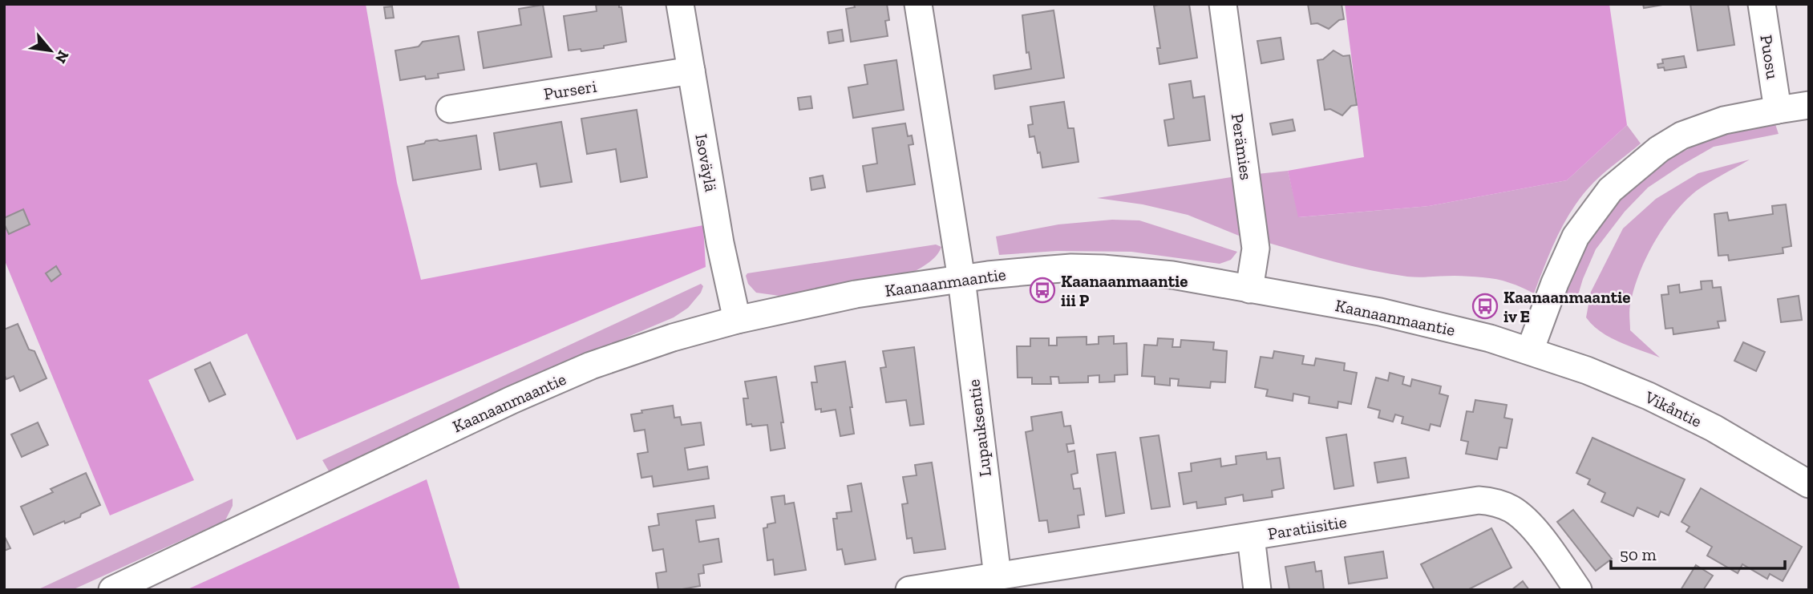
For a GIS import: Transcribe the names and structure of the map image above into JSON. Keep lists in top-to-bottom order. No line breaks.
{"streets":{"street":["Puosu","Purseri","Perämies","Isoväylä","Kaanaanmaantie","Vikåntie","Lupauksentie","Paratiisitie"]},"crossings":[["Purseri","Isoväylä"],["Perämies","Kaanaanmaantie"],["Isoväylä","Kaanaanmaantie"],["Kaanaanmaantie","Vikåntie"],["Kaanaanmaantie","Lupauksentie"],["Lupauksentie","Paratiisitie"]],"places":{"bus stop":["Kaanaanmaantie iii P","Kaanaanmaantie iv E"]},"scale_bar":"50 m","north":"bottom right"}
